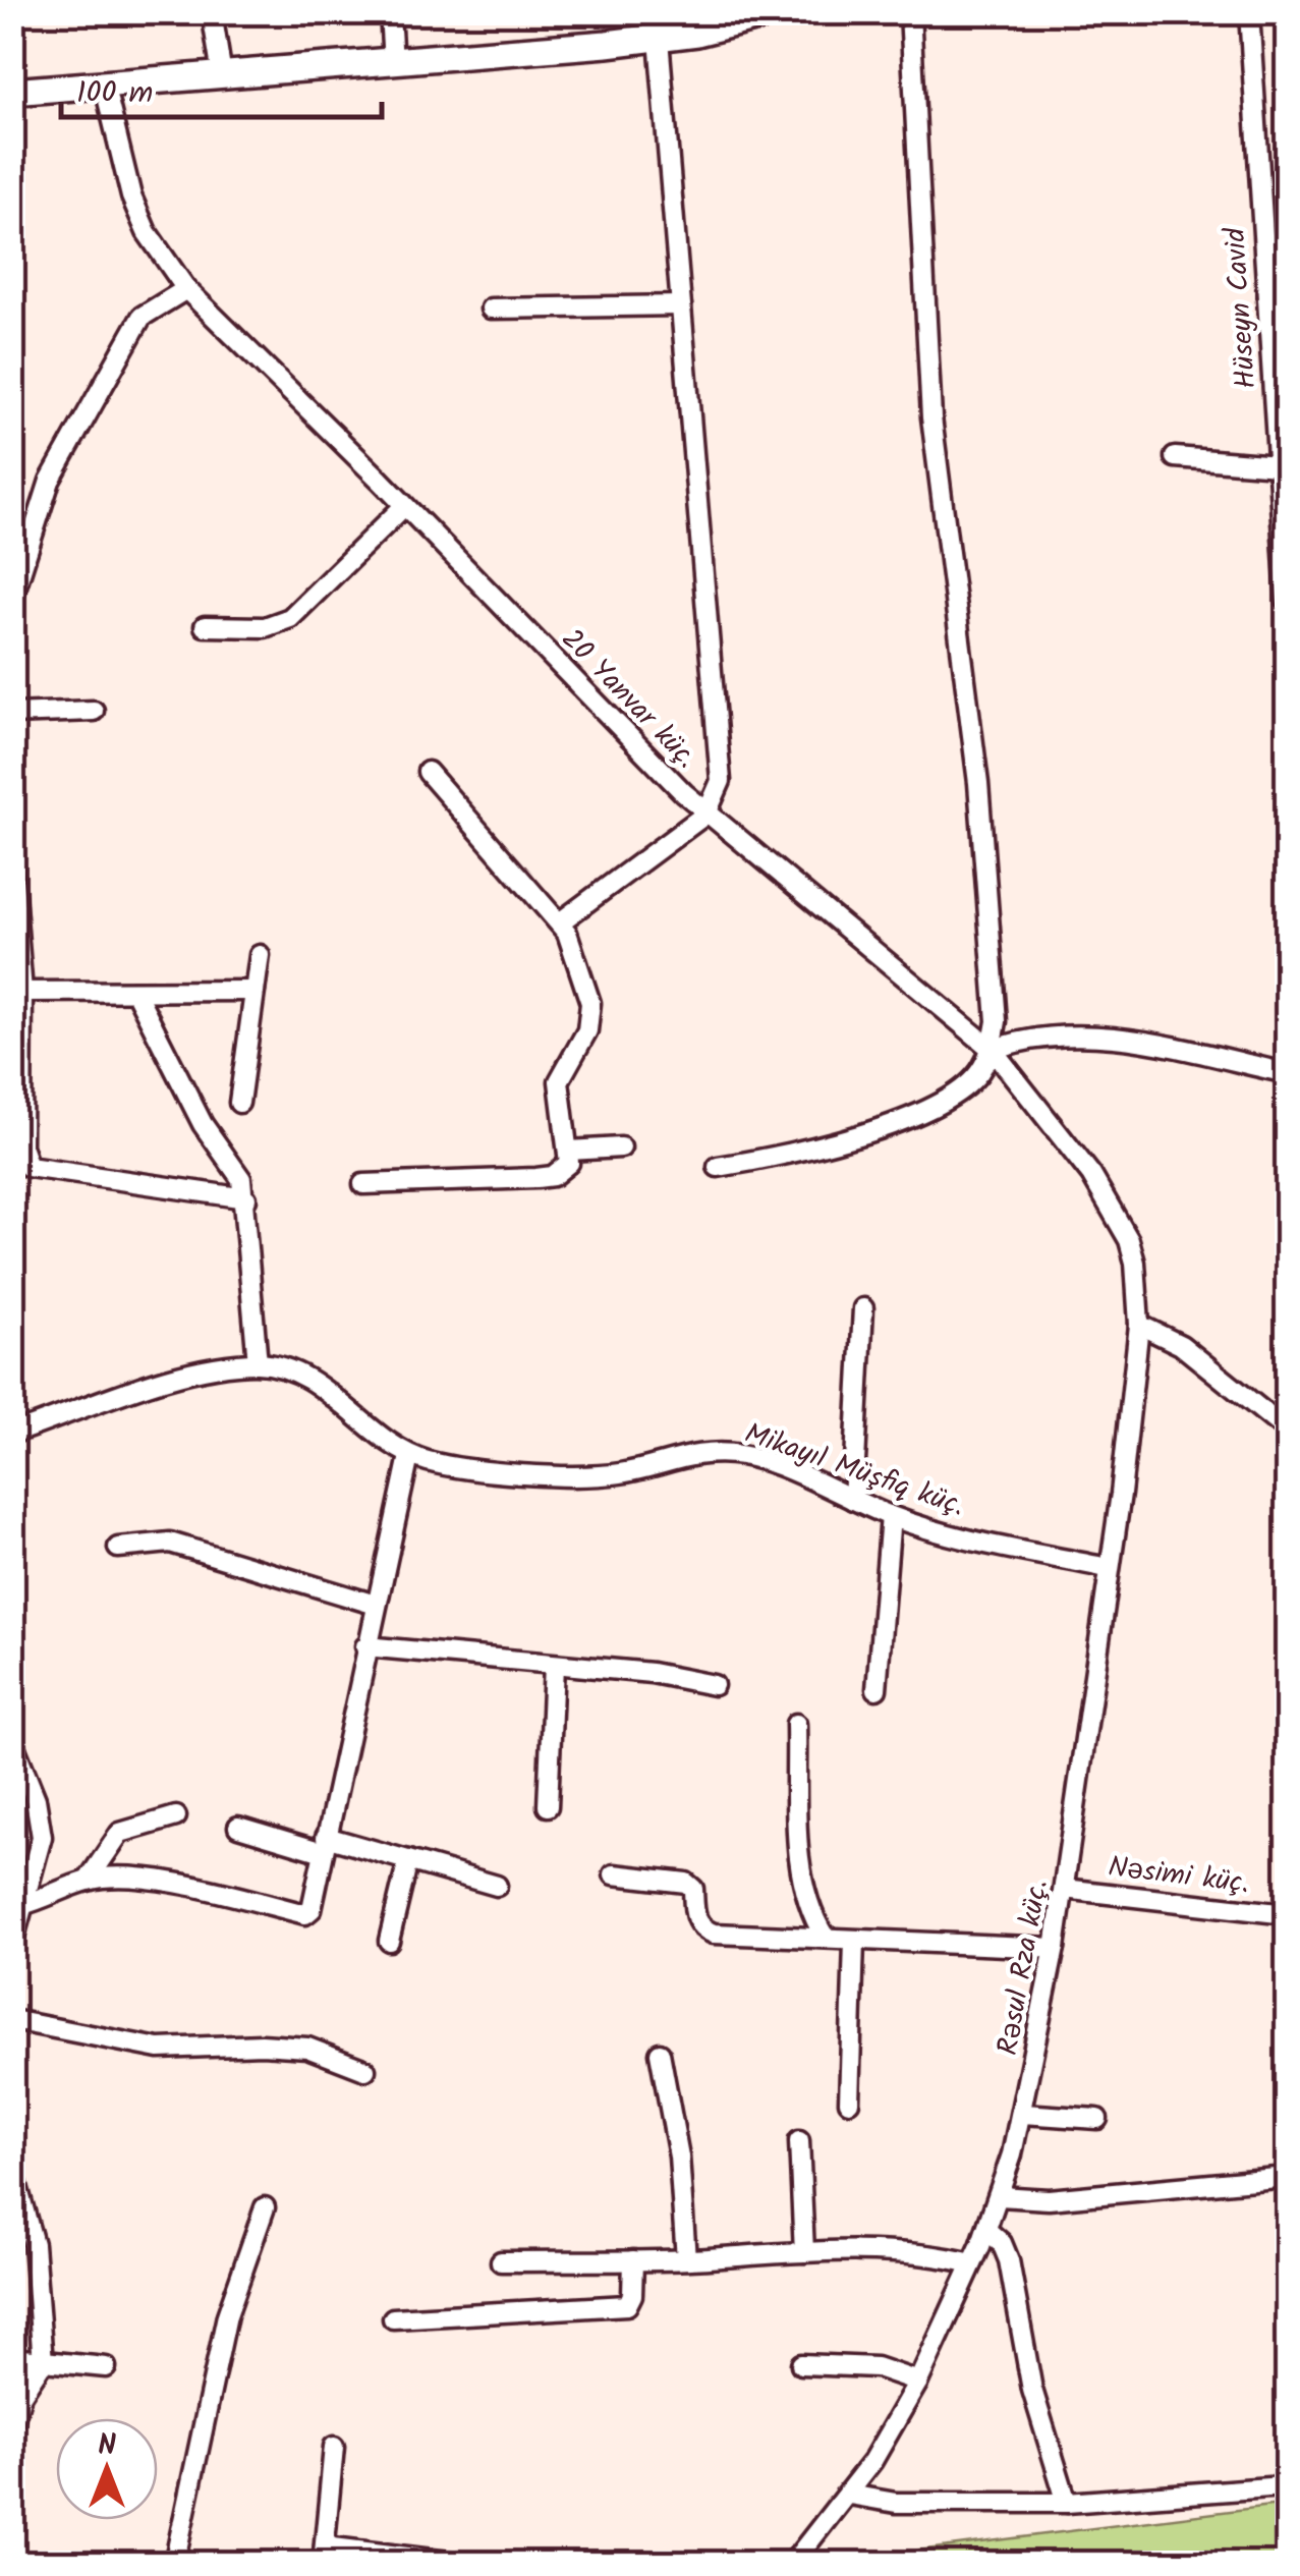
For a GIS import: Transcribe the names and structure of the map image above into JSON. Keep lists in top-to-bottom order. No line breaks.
{"streets":{"street":["Hüseyn Cavid","20 Yanvar küç.","Mikayıl Müşfiq küç.","Nəsimi küç.","Rəsul Rza küç."]},"crossings":[["20 Yanvar küç.","Rəsul Rza küç."],["Mikayıl Müşfiq küç.","Rəsul Rza küç."],["Nəsimi küç.","Rəsul Rza küç."]],"scale_bar":"100 m","north":"top"}
